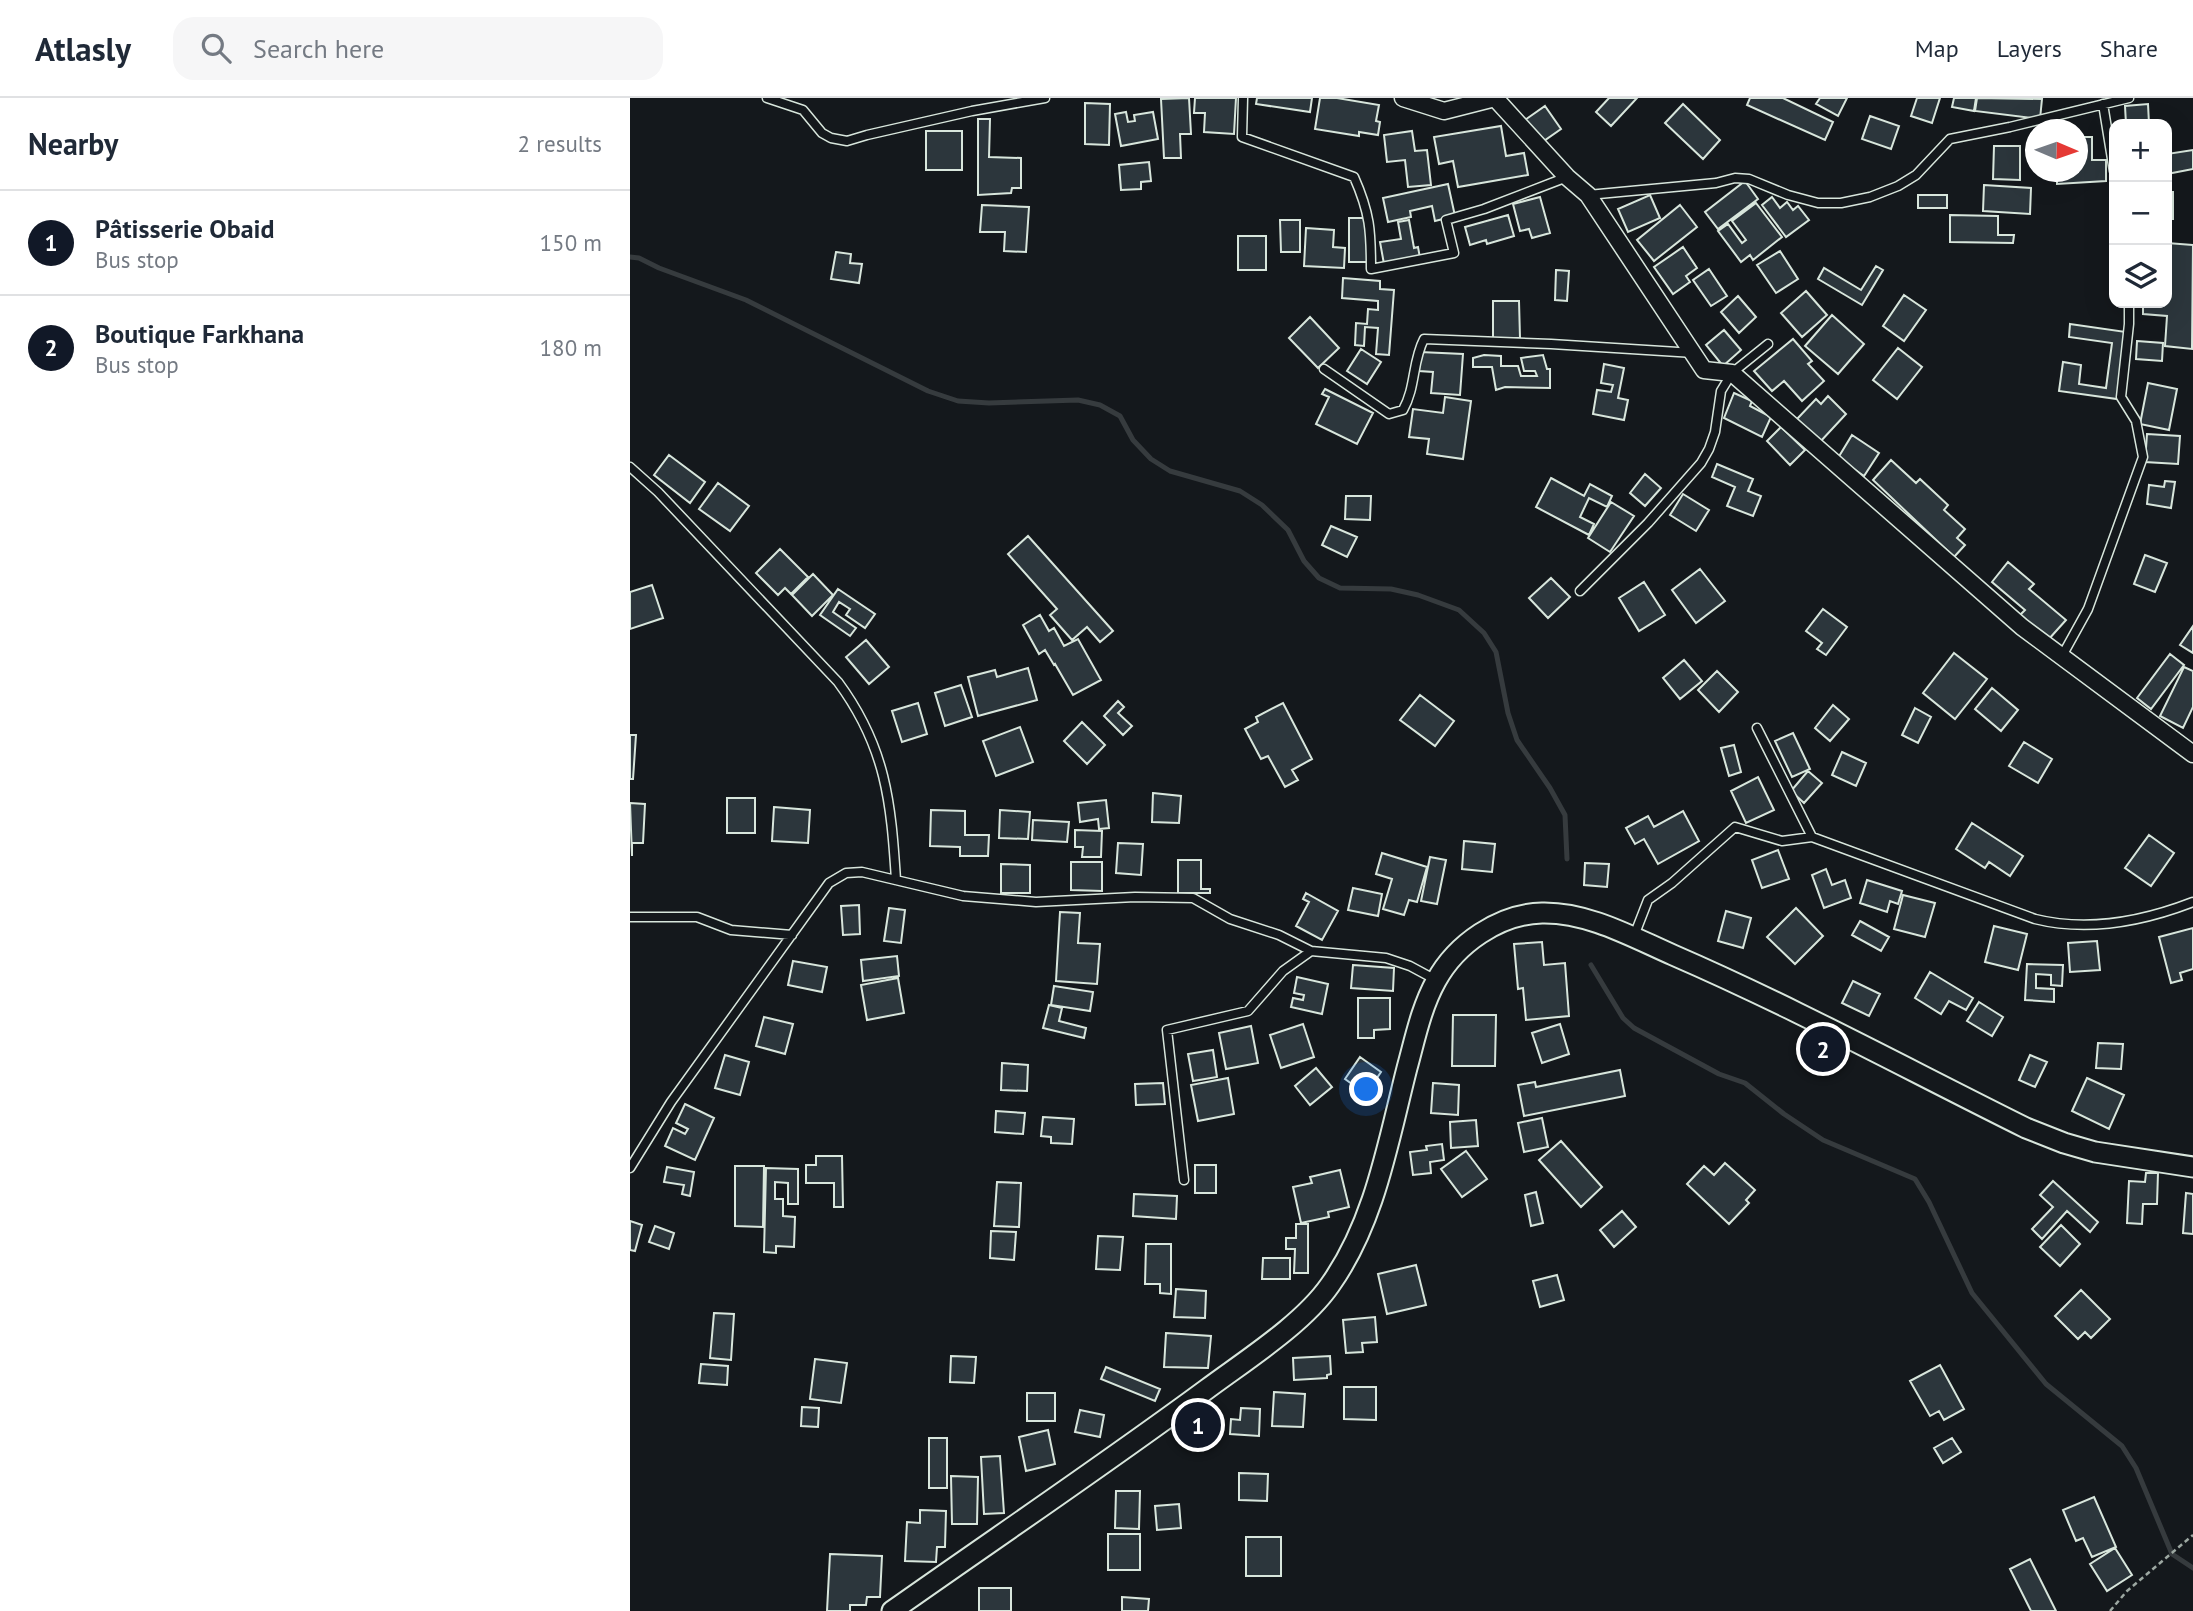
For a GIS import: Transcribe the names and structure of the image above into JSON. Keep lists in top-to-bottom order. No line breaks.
{"north":"right","page":{"header":"Atlasly","search":"Search here","nav":["Map","Layers","Share"],"heading":["Nearby","2 results"],"map_buttons":["+","−"],"list":[{"mark":"1","name":"Pâtisserie Obaid","note":"Bus stop","value":"150 m"},{"mark":"2","name":"Boutique Farkhana","note":"Bus stop","value":"180 m"}],"pins":["2","1"]}}
